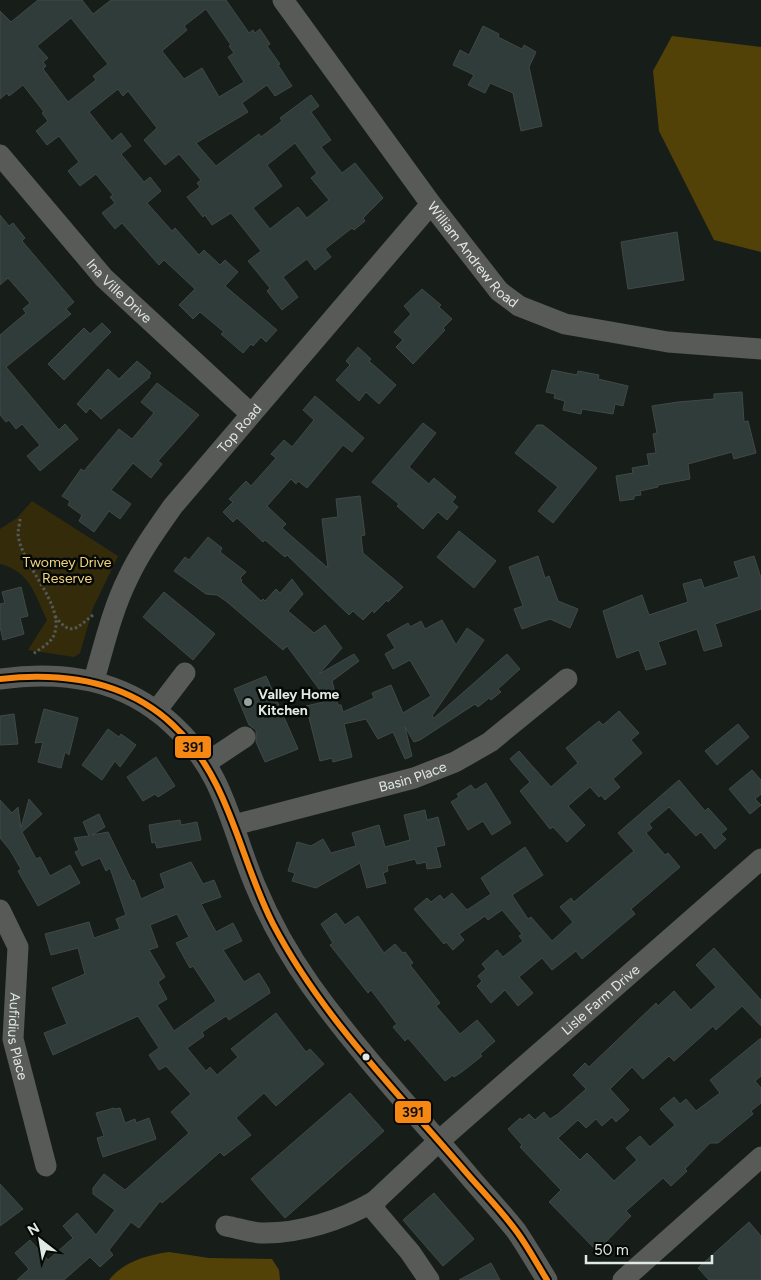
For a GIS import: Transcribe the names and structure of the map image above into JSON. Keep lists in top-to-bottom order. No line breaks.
{"streets":{"street":["William Andrew Road","Ina Ville Drive","Top Road","Basin Place","Lisle Farm Drive","Aufidius Place"]},"crossings":[["William Andrew Road","Top Road"],["Ina Ville Drive","Top Road"]],"parks":["Twomey Drive Reserve"],"places":["Valley Home Kitchen"],"lines":["transit line 391"],"scale_bar":"50 m","north":"top left"}
